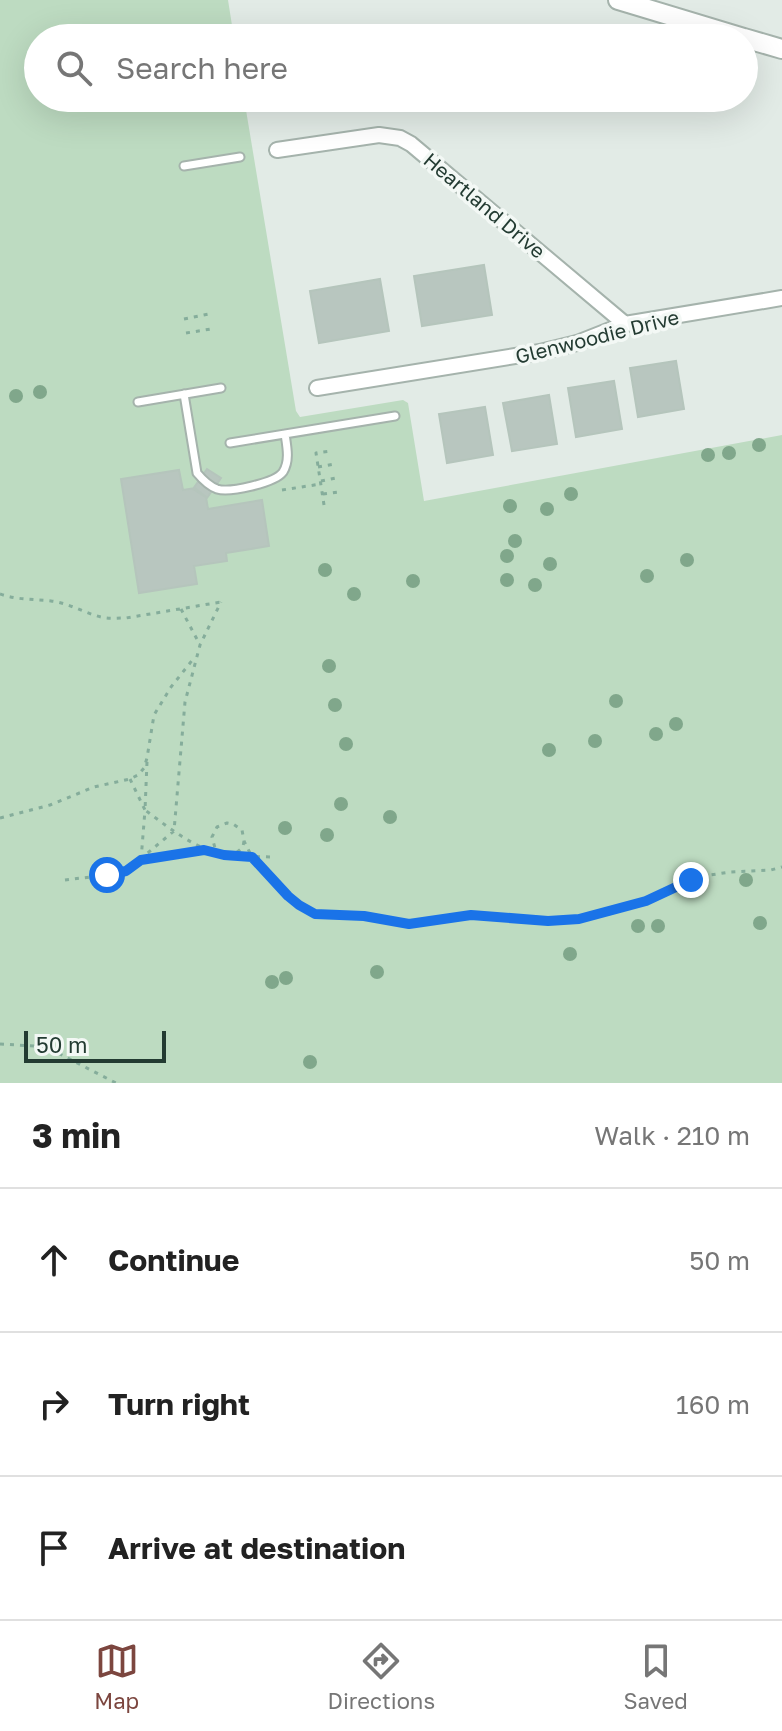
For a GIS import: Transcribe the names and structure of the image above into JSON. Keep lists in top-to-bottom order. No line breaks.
{"streets":{"street":["Heartland Drive","Glenwoodie Drive"]},"crossings":[["Heartland Drive","Glenwoodie Drive"]],"scale_bar":"50 m","page":{"search":"Search here","scale":"50 m","heading":["3 min","Walk · 210 m"],"list":[["Continue","50 m"],["Turn right","160 m"],"Arrive at destination"],"nav":["Map","Directions","Saved"]}}
